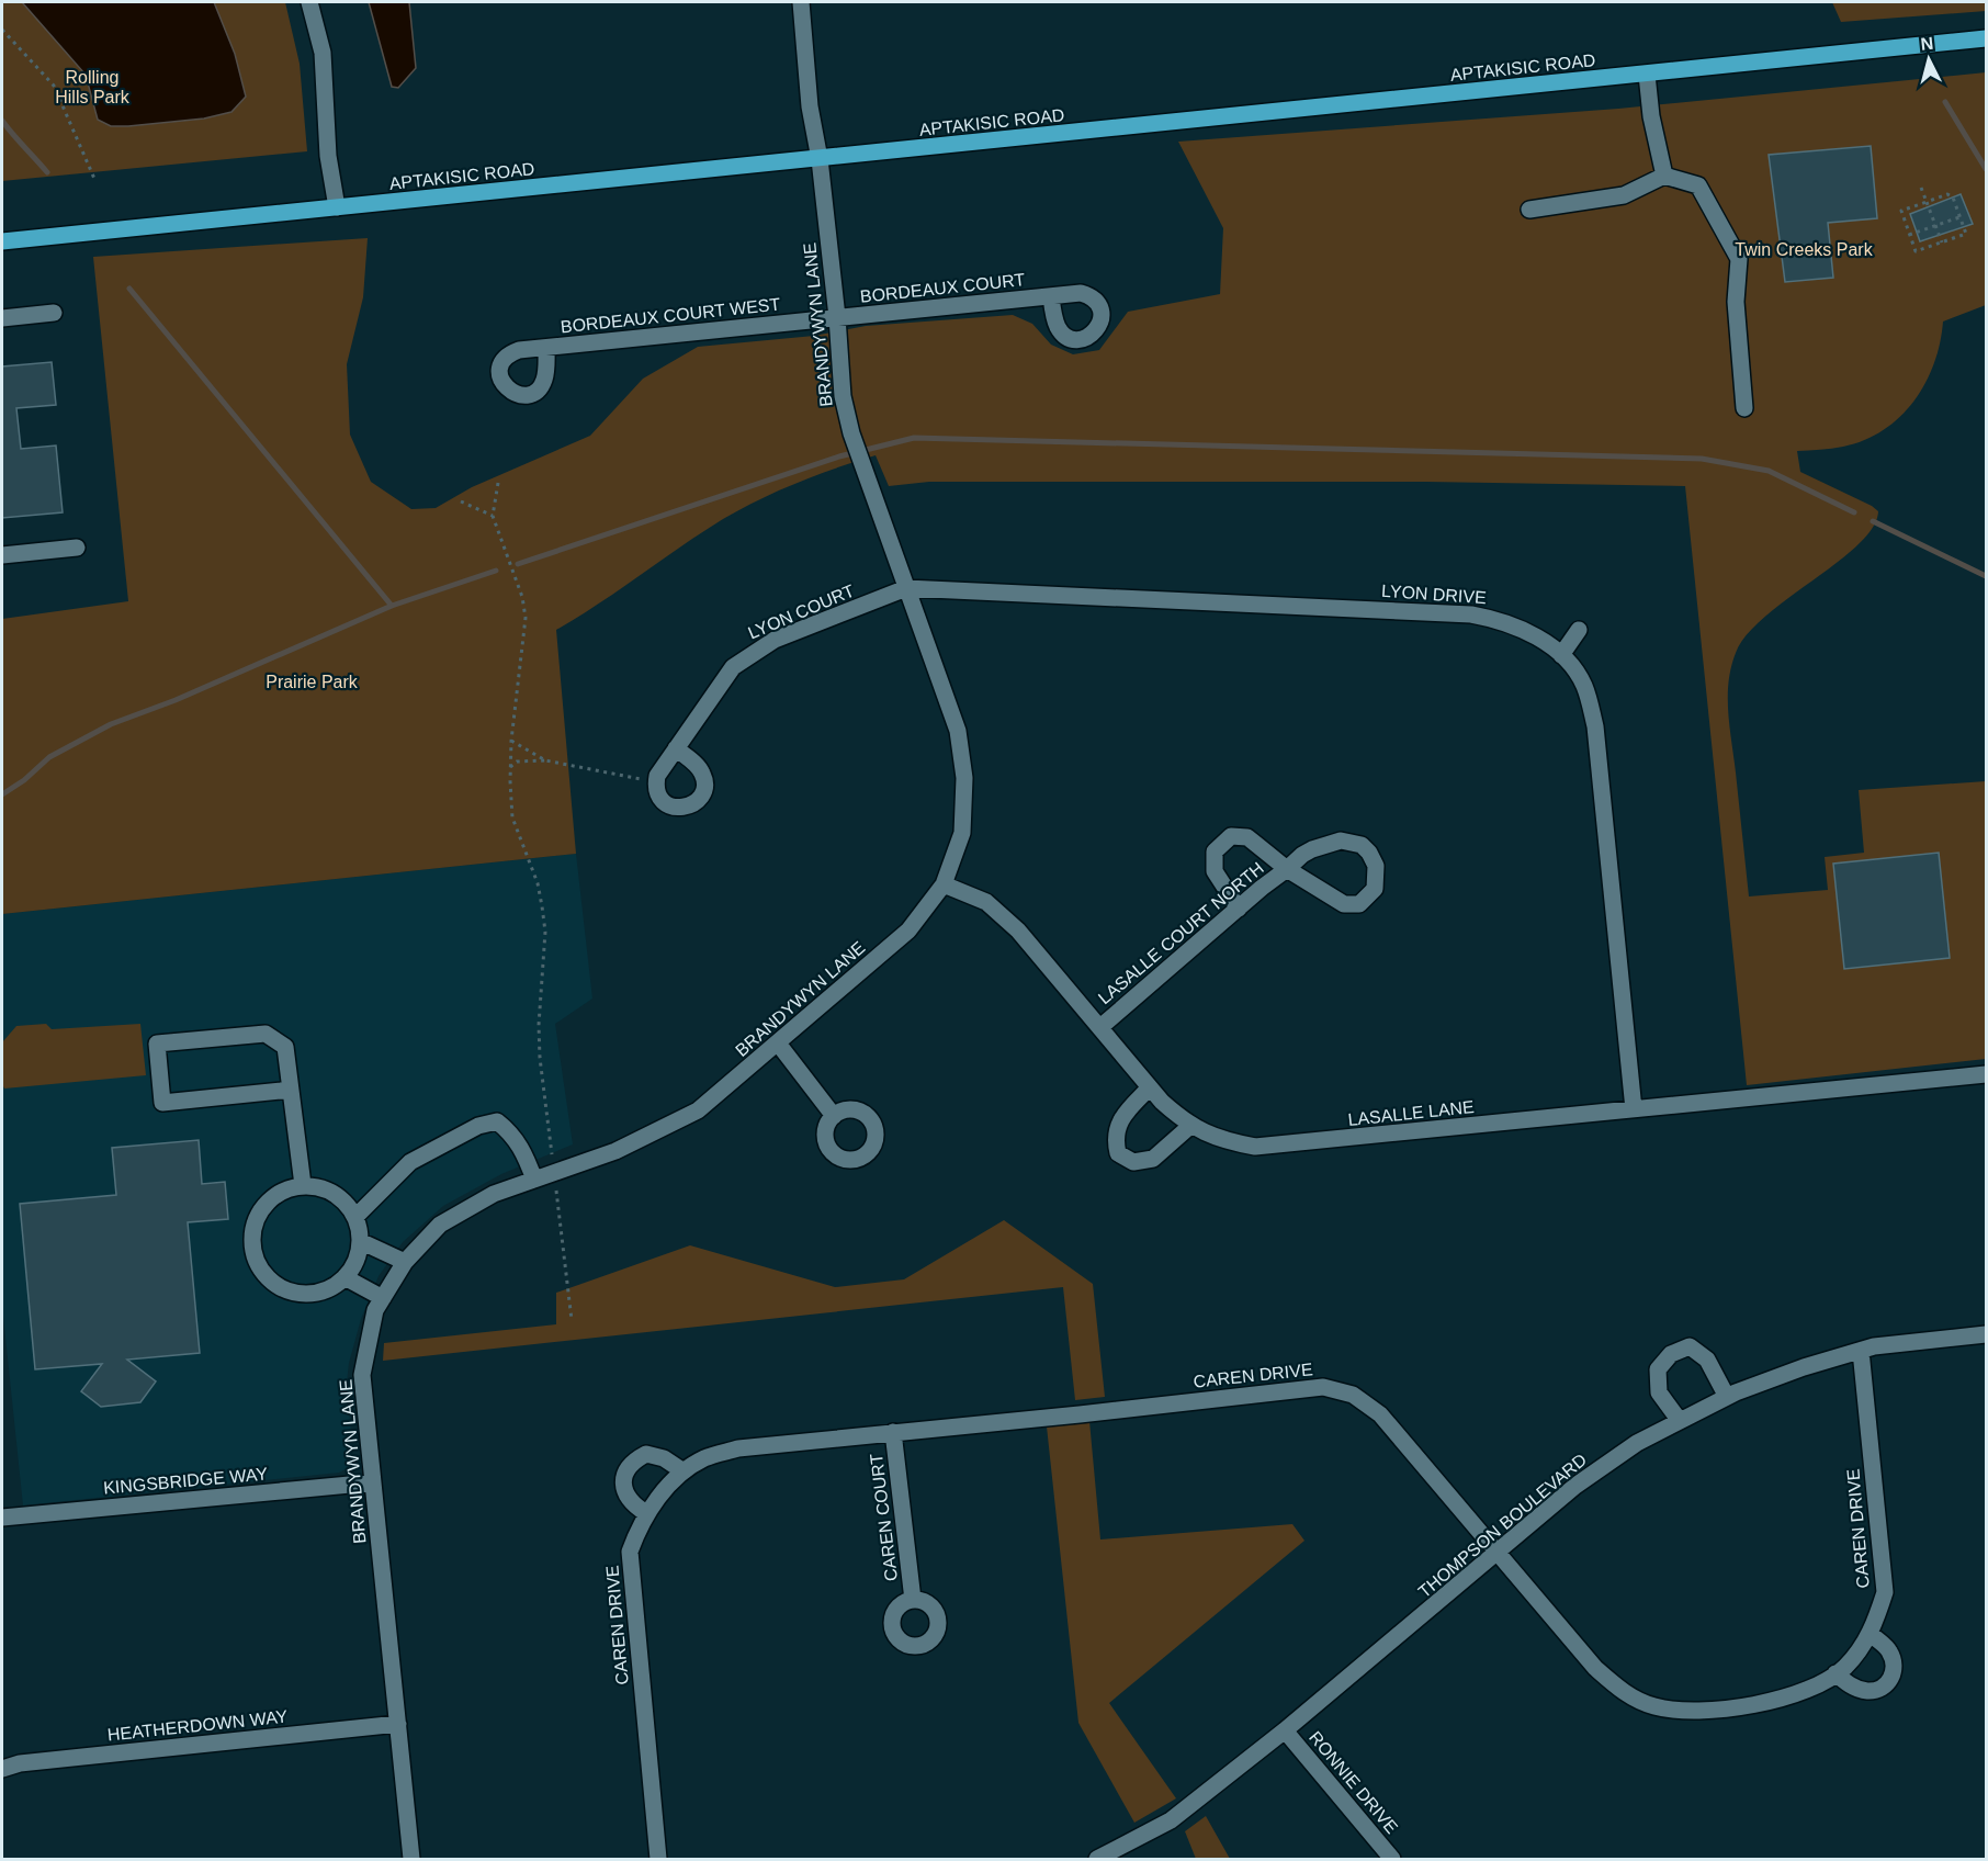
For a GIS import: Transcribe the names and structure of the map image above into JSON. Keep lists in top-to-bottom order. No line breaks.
{"streets":{"main road":["APTAKISIC ROAD"],"street":["BORDEAUX COURT","BORDEAUX COURT WEST","BRANDYWYN LANE","LYON DRIVE","LYON COURT","LASALLE COURT NORTH","LASALLE LANE","CAREN DRIVE","KINGSBRIDGE WAY","CAREN COURT","THOMPSON BOULEVARD","HEATHERDOWN WAY","RONNIE DRIVE"]},"crossings":[["APTAKISIC ROAD","BRANDYWYN LANE"],["BORDEAUX COURT","BORDEAUX COURT WEST"],["BORDEAUX COURT","BRANDYWYN LANE"],["BORDEAUX COURT WEST","BRANDYWYN LANE"],["BRANDYWYN LANE","LYON DRIVE"],["BRANDYWYN LANE","LYON COURT"],["BRANDYWYN LANE","LASALLE LANE"],["BRANDYWYN LANE","KINGSBRIDGE WAY"],["BRANDYWYN LANE","HEATHERDOWN WAY"],["LYON DRIVE","LYON COURT"],["LYON DRIVE","LASALLE LANE"],["LASALLE COURT NORTH","LASALLE LANE"],["CAREN DRIVE","CAREN COURT"],["CAREN DRIVE","THOMPSON BOULEVARD"],["THOMPSON BOULEVARD","RONNIE DRIVE"]],"parks":["Rolling Hills Park","Twin Creeks Park","Prairie Park"],"north":"top"}
